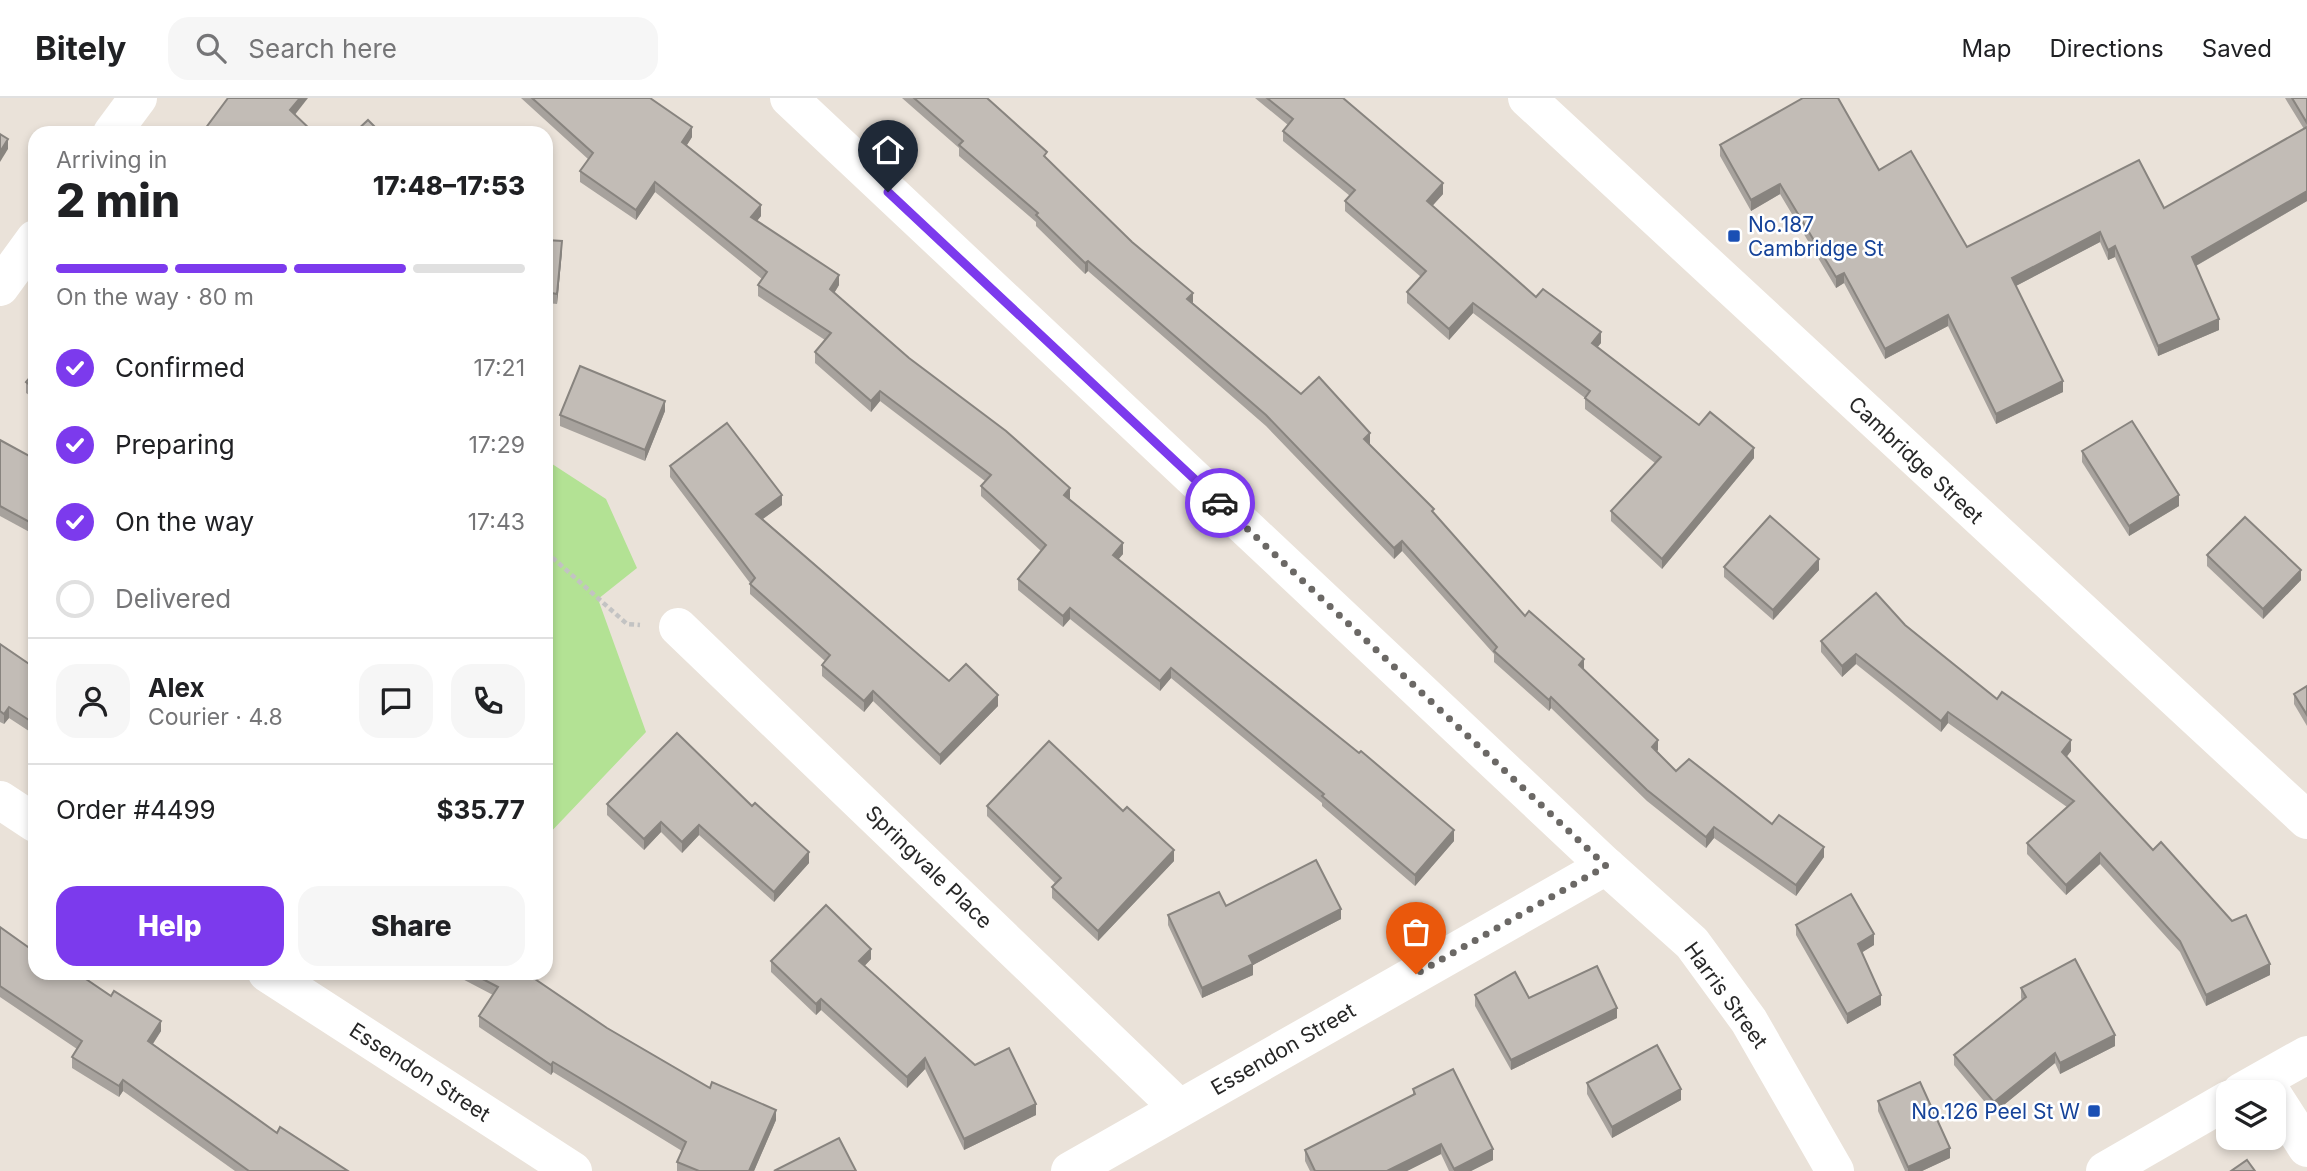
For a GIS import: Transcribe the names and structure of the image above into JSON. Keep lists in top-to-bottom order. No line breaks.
{"streets":{"street":["Cambridge Street","Springvale Place","Harris Street","Essendon Street"]},"crossings":[["Springvale Place","Essendon Street"],["Harris Street","Essendon Street"]],"places":{"transit":["No.187 Cambridge St","No.126 Peel St W"]},"page":{"header":"Bitely","search":"Search here","nav":["Map","Directions","Saved"],"heading":["2 min","Arriving in","17:48–17:53"],"panel":["Alex","Courier · 4.8","Order #4499","$35.77"],"bar":"On the way · 80 m","list":[["Confirmed","17:21"],["Preparing","17:29"],["On the way","17:43"],"Delivered"],"buttons":["Help","Share"]}}
